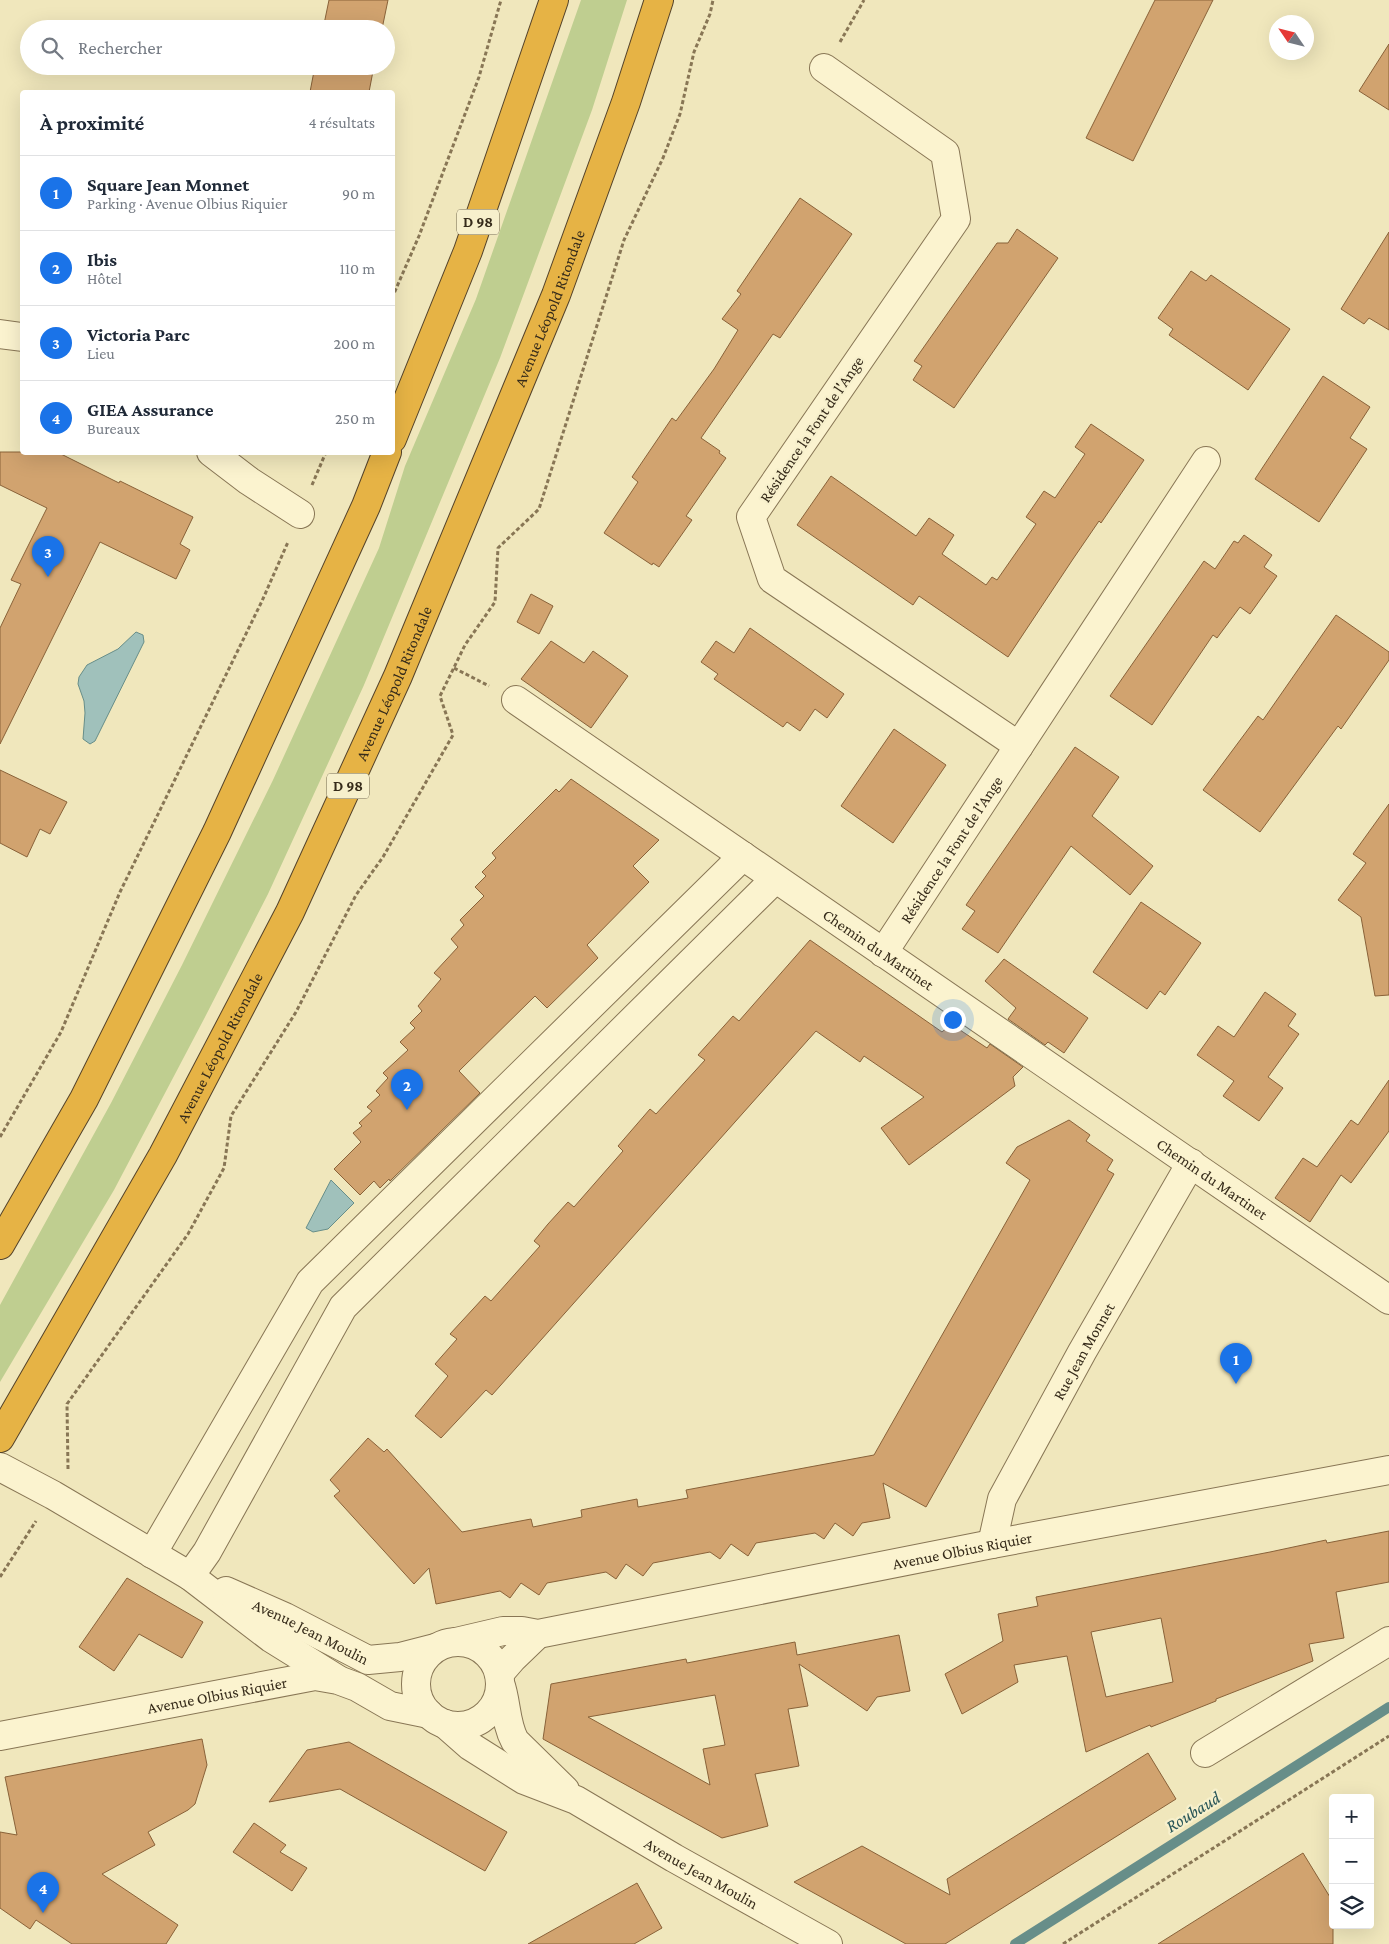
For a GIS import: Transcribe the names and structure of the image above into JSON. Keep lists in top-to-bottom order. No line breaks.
{"streets":{"highway":["D 98","Avenue Léopold Ritondale"],"street":["Résidence la Font de l'Ange","Chemin du Martinet","Rue Jean Monnet","Avenue Olbius Riquier","Avenue Jean Moulin"]},"crossings":[["Résidence la Font de l'Ange","Chemin du Martinet"],["Chemin du Martinet","Rue Jean Monnet"],["Rue Jean Monnet","Avenue Olbius Riquier"],["Avenue Olbius Riquier","Avenue Jean Moulin"]],"water":["Roubaud"],"north":"top left","page":{"search":"Rechercher","heading":["À proximité","4 résultats"],"list":[{"mark":"1","name":"Square Jean Monnet","note":"Parking · Avenue Olbius Riquier","value":"90 m"},{"mark":"2","name":"Ibis","note":"Hôtel","value":"110 m"},{"mark":"3","name":"Victoria Parc","note":"Lieu","value":"200 m"},{"mark":"4","name":"GIEA Assurance","note":"Bureaux","value":"250 m"}],"pins":["3","2","1","4"],"map_buttons":["+","−"]}}
